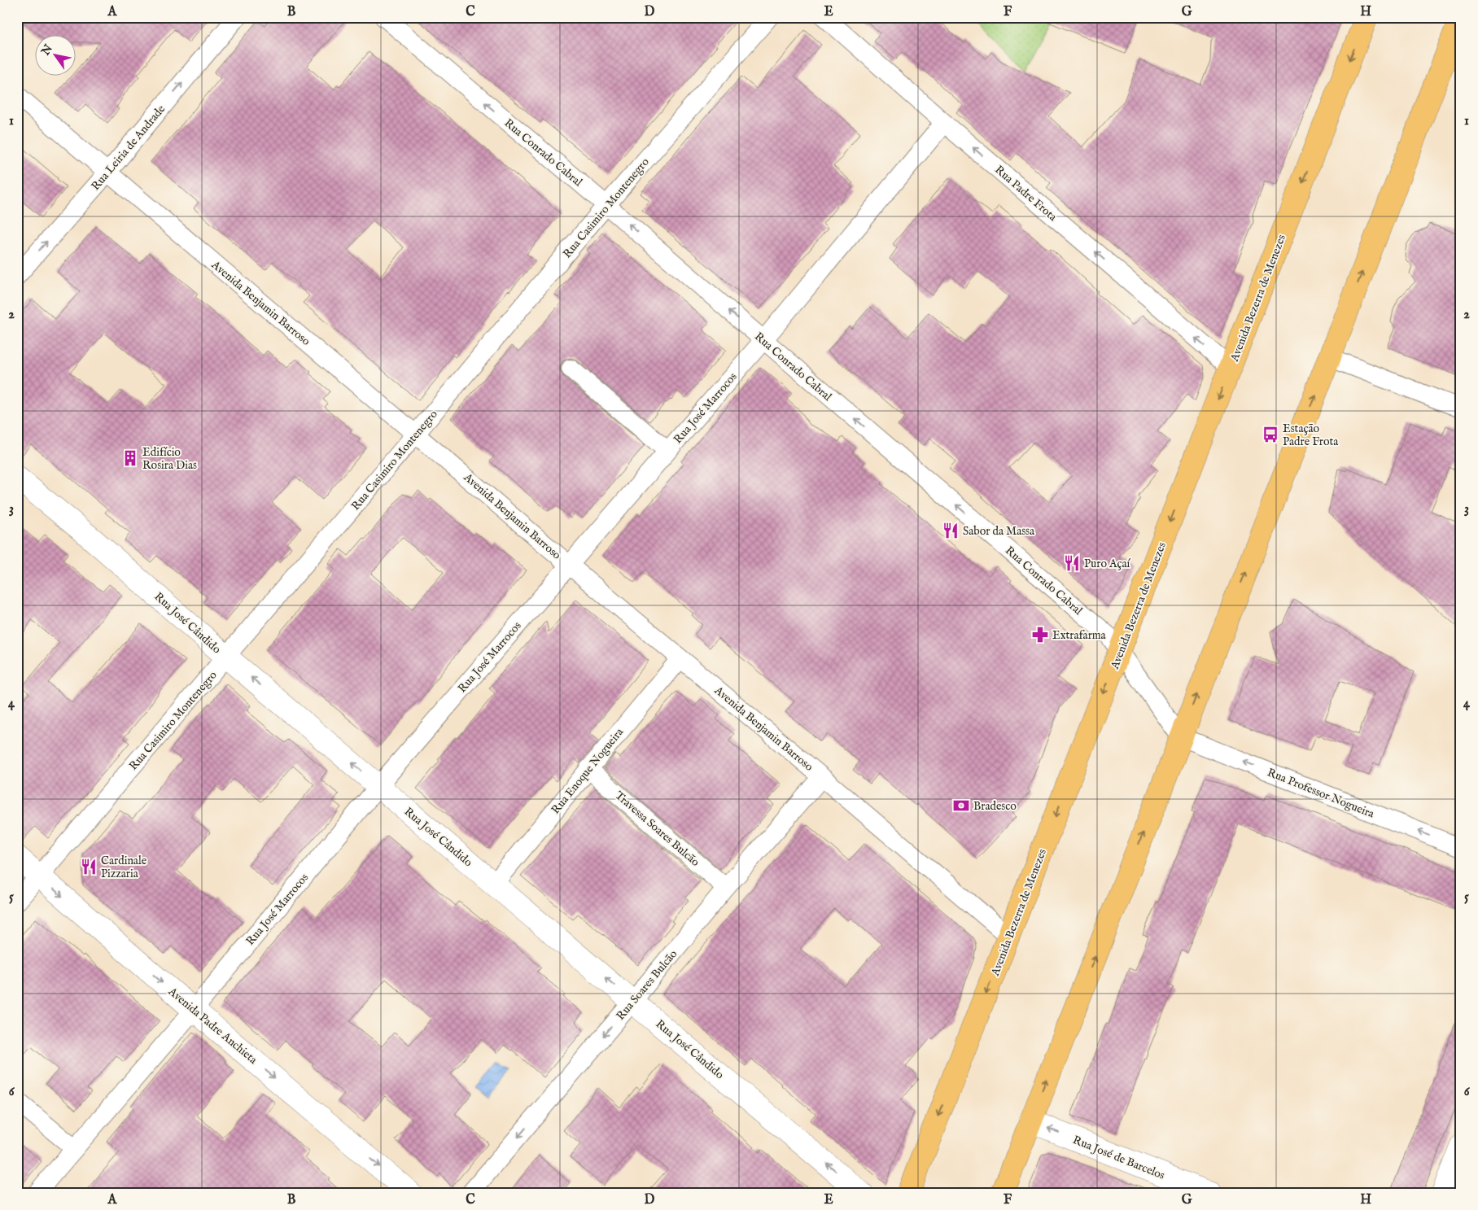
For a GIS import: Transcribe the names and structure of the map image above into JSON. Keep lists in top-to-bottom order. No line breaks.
{"streets":{"main road":["Avenida Bezerra de Menezes"],"street":["Rua Leiria de Andrade","Rua Conrado Cabral","Rua Padre Frota","Rua Casimiro Montenegro","Avenida Benjamin Barroso","Rua José Marrocos","Rua José Cândido","Rua Enoque Nogueira","Rua Professor Nogueira","Travessa Soares Bulcão","Rua Soares Bulcão","Avenida Padre Anchieta","Rua José de Barcelos"]},"crossings":[["Rua Leiria de Andrade","Avenida Benjamin Barroso"],["Rua Conrado Cabral","Rua Casimiro Montenegro"],["Rua Conrado Cabral","Avenida Bezerra de Menezes"],["Rua Conrado Cabral","Rua José Marrocos"],["Rua Conrado Cabral","Rua Professor Nogueira"],["Rua Padre Frota","Avenida Bezerra de Menezes"],["Rua Padre Frota","Rua José Marrocos"],["Rua Casimiro Montenegro","Avenida Benjamin Barroso"],["Rua Casimiro Montenegro","Rua José Cândido"],["Rua Casimiro Montenegro","Avenida Padre Anchieta"],["Avenida Bezerra de Menezes","Avenida Benjamin Barroso"],["Avenida Benjamin Barroso","Rua José Marrocos"],["Avenida Benjamin Barroso","Rua Enoque Nogueira"],["Avenida Benjamin Barroso","Rua Soares Bulcão"],["Rua José Marrocos","Rua José Cândido"],["Rua José Marrocos","Avenida Padre Anchieta"],["Rua José Cândido","Rua Enoque Nogueira"],["Rua José Cândido","Rua Soares Bulcão"],["Rua Enoque Nogueira","Travessa Soares Bulcão"],["Travessa Soares Bulcão","Rua Soares Bulcão"]],"one_way":["Rua Leiria de Andrade","Rua Conrado Cabral","Rua Padre Frota","Rua José Cândido","Rua Professor Nogueira","Rua Soares Bulcão","Avenida Padre Anchieta","Rua José de Barcelos"],"places":{"bus stop":["Estação Padre Frota"],"building":["Edifício Rosira Dias"],"restaurant":["Sabor da Massa","Puro Açaí","Cardinale Pizzaria"],"pharmacy":["Extrafarma"],"bank":["Bradesco"]},"north":"top left","grid":{"columns":["A","B","C","D","E","F","G","H"],"rows":["1","2","3","4","5","6"]}}
